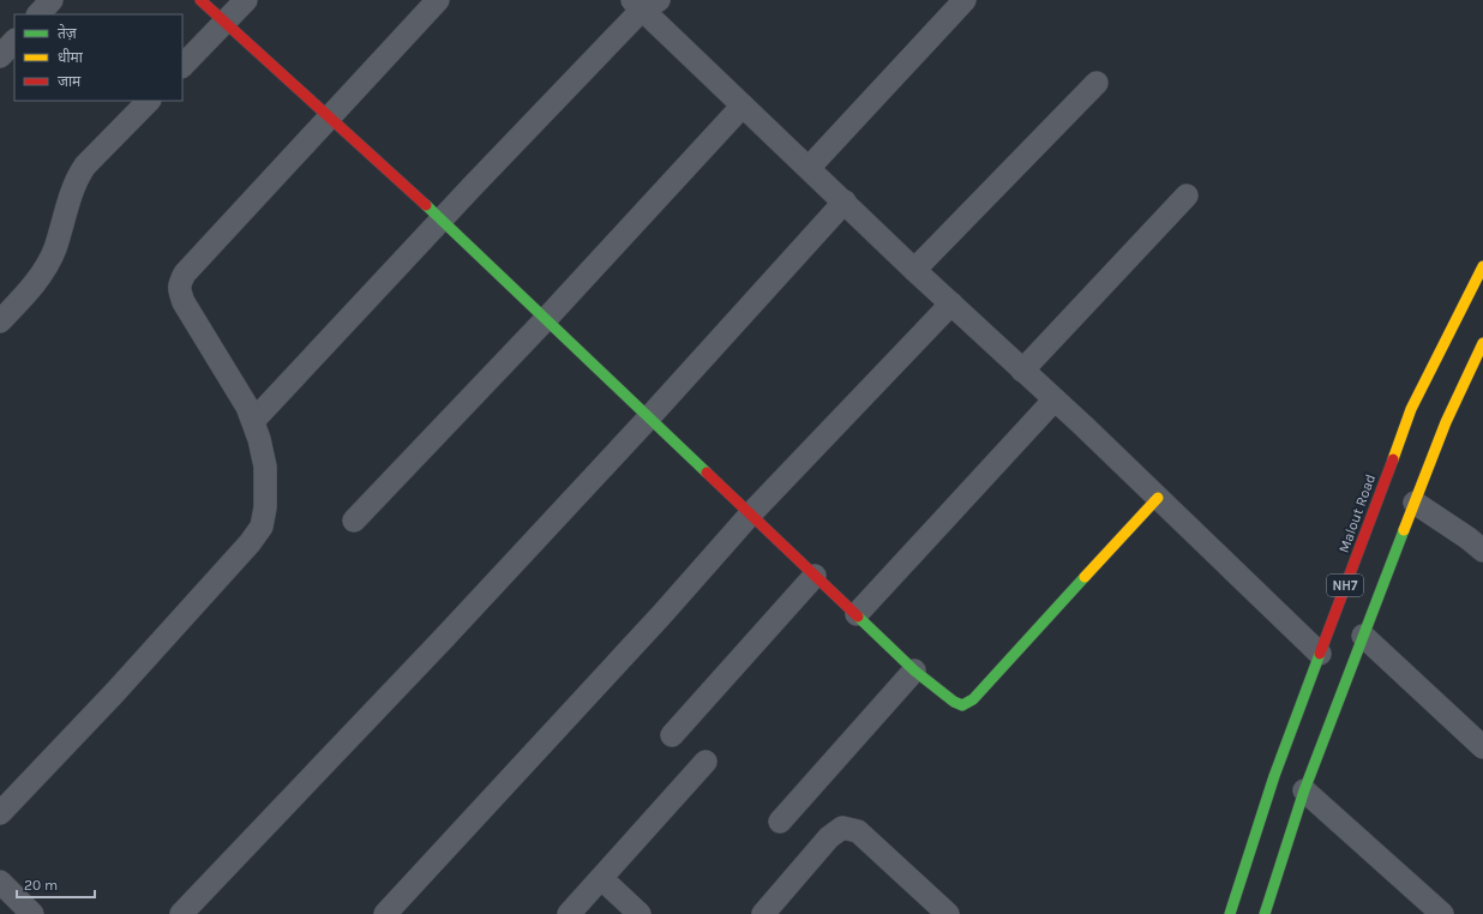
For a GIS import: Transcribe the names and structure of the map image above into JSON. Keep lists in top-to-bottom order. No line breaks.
{"streets":{"main road":["Malout Road","NH7"]},"legend":["तेज़","धीमा","जाम"],"scale_bar":"20 m"}
